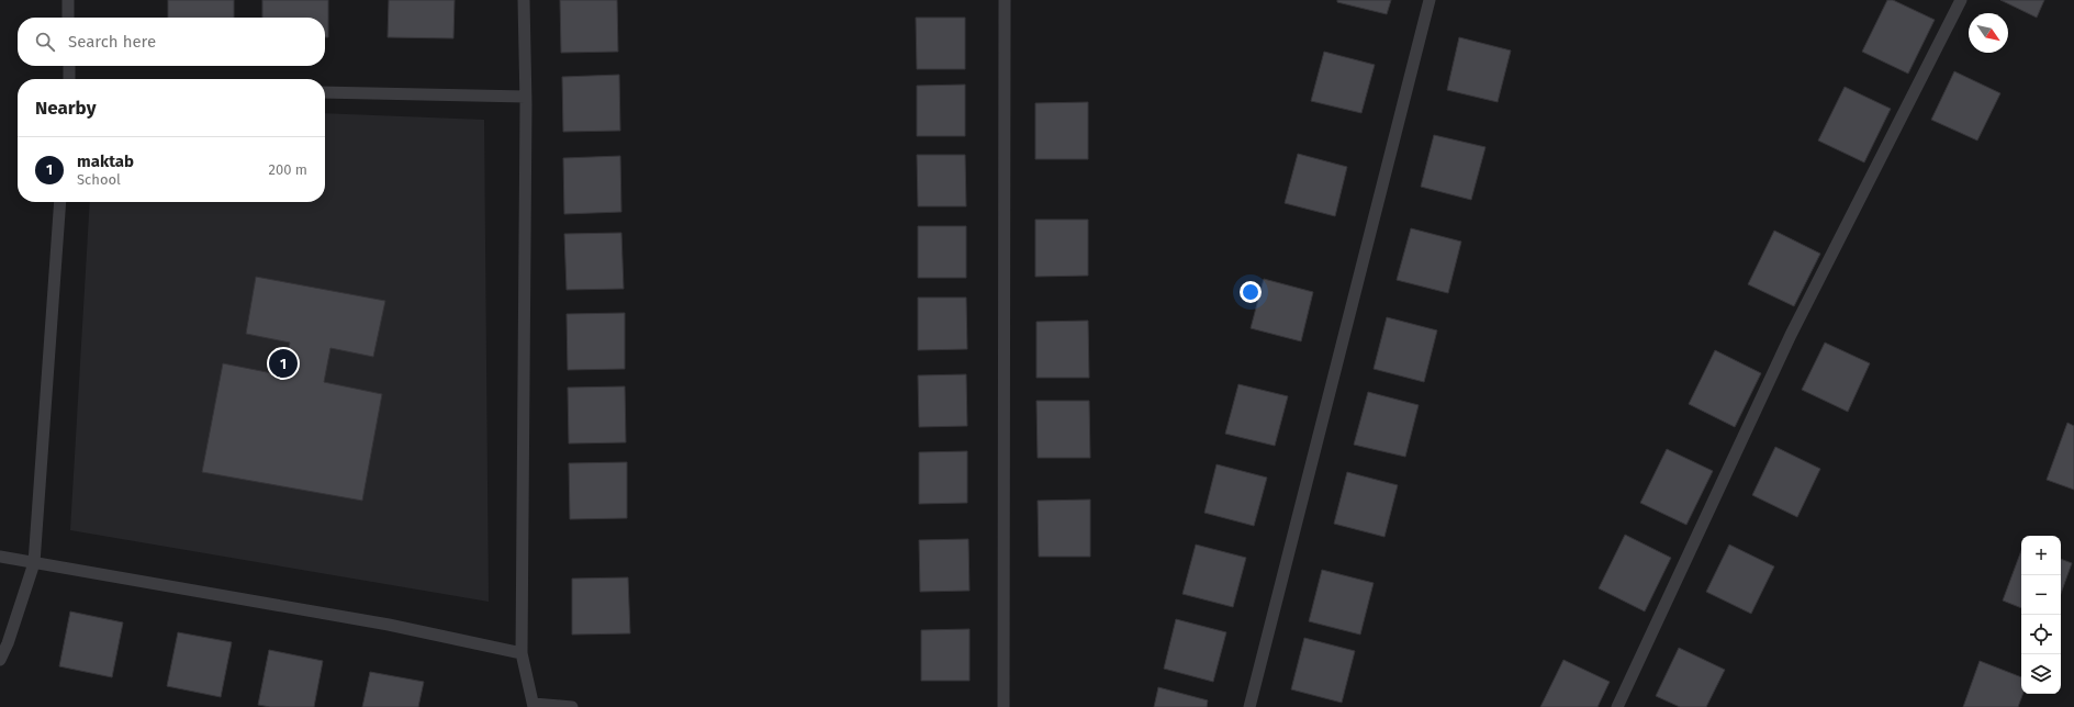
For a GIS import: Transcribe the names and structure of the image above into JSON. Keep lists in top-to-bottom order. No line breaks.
{"north":"bottom right","page":{"search":"Search here","heading":"Nearby","list":[{"mark":"1","name":"maktab","note":"School","value":"200 m"}],"pins":"1","map_buttons":["+","−"]}}
